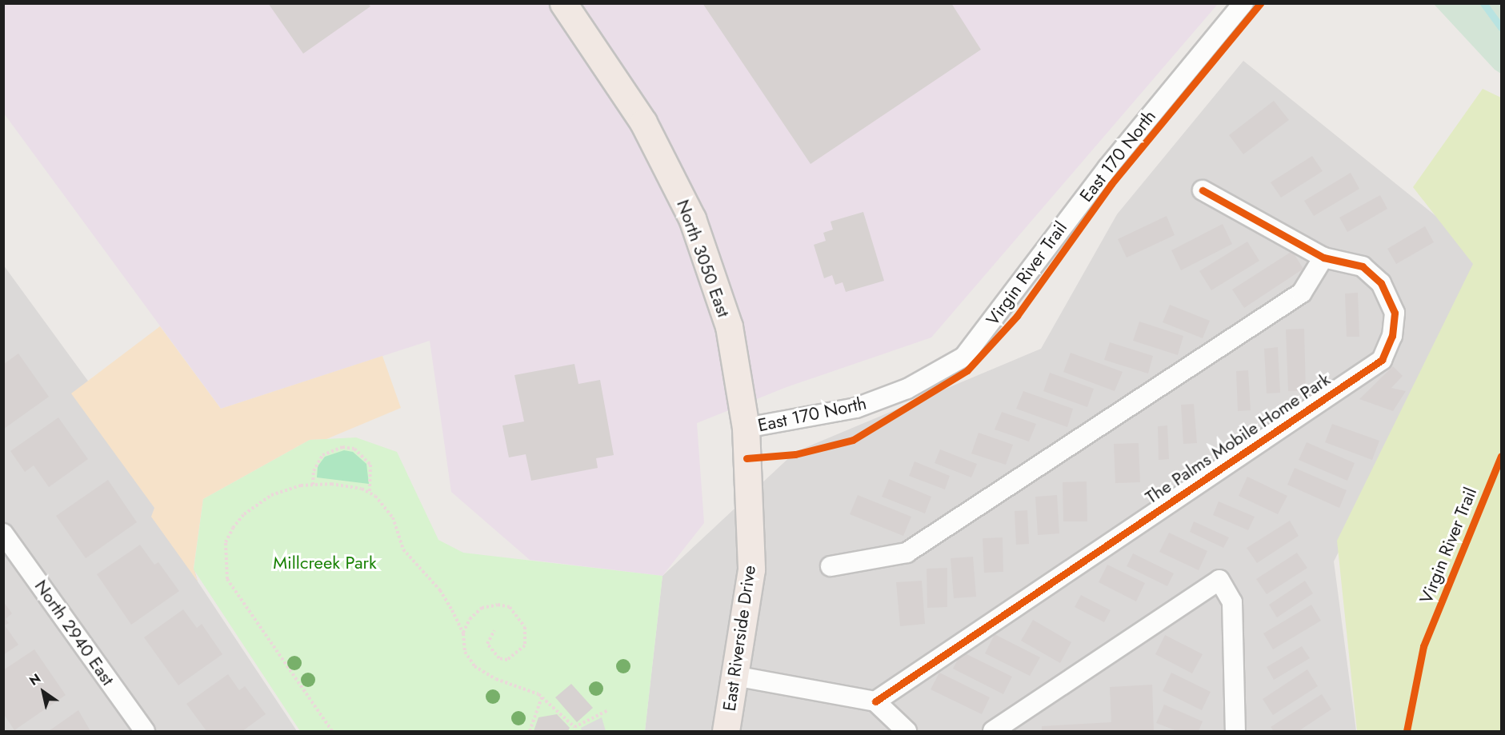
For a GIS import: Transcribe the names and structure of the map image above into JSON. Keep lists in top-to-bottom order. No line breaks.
{"streets":{"main road":["North 3050 East","East Riverside Drive"],"street":["East 170 North","The Palms Mobile Home Park","North 2940 East"],"cycle path":["Virgin River Trail"]},"crossings":[["East 170 North","North 3050 East"],["North 3050 East","East Riverside Drive"]],"parks":["Millcreek Park"],"north":"top left"}
